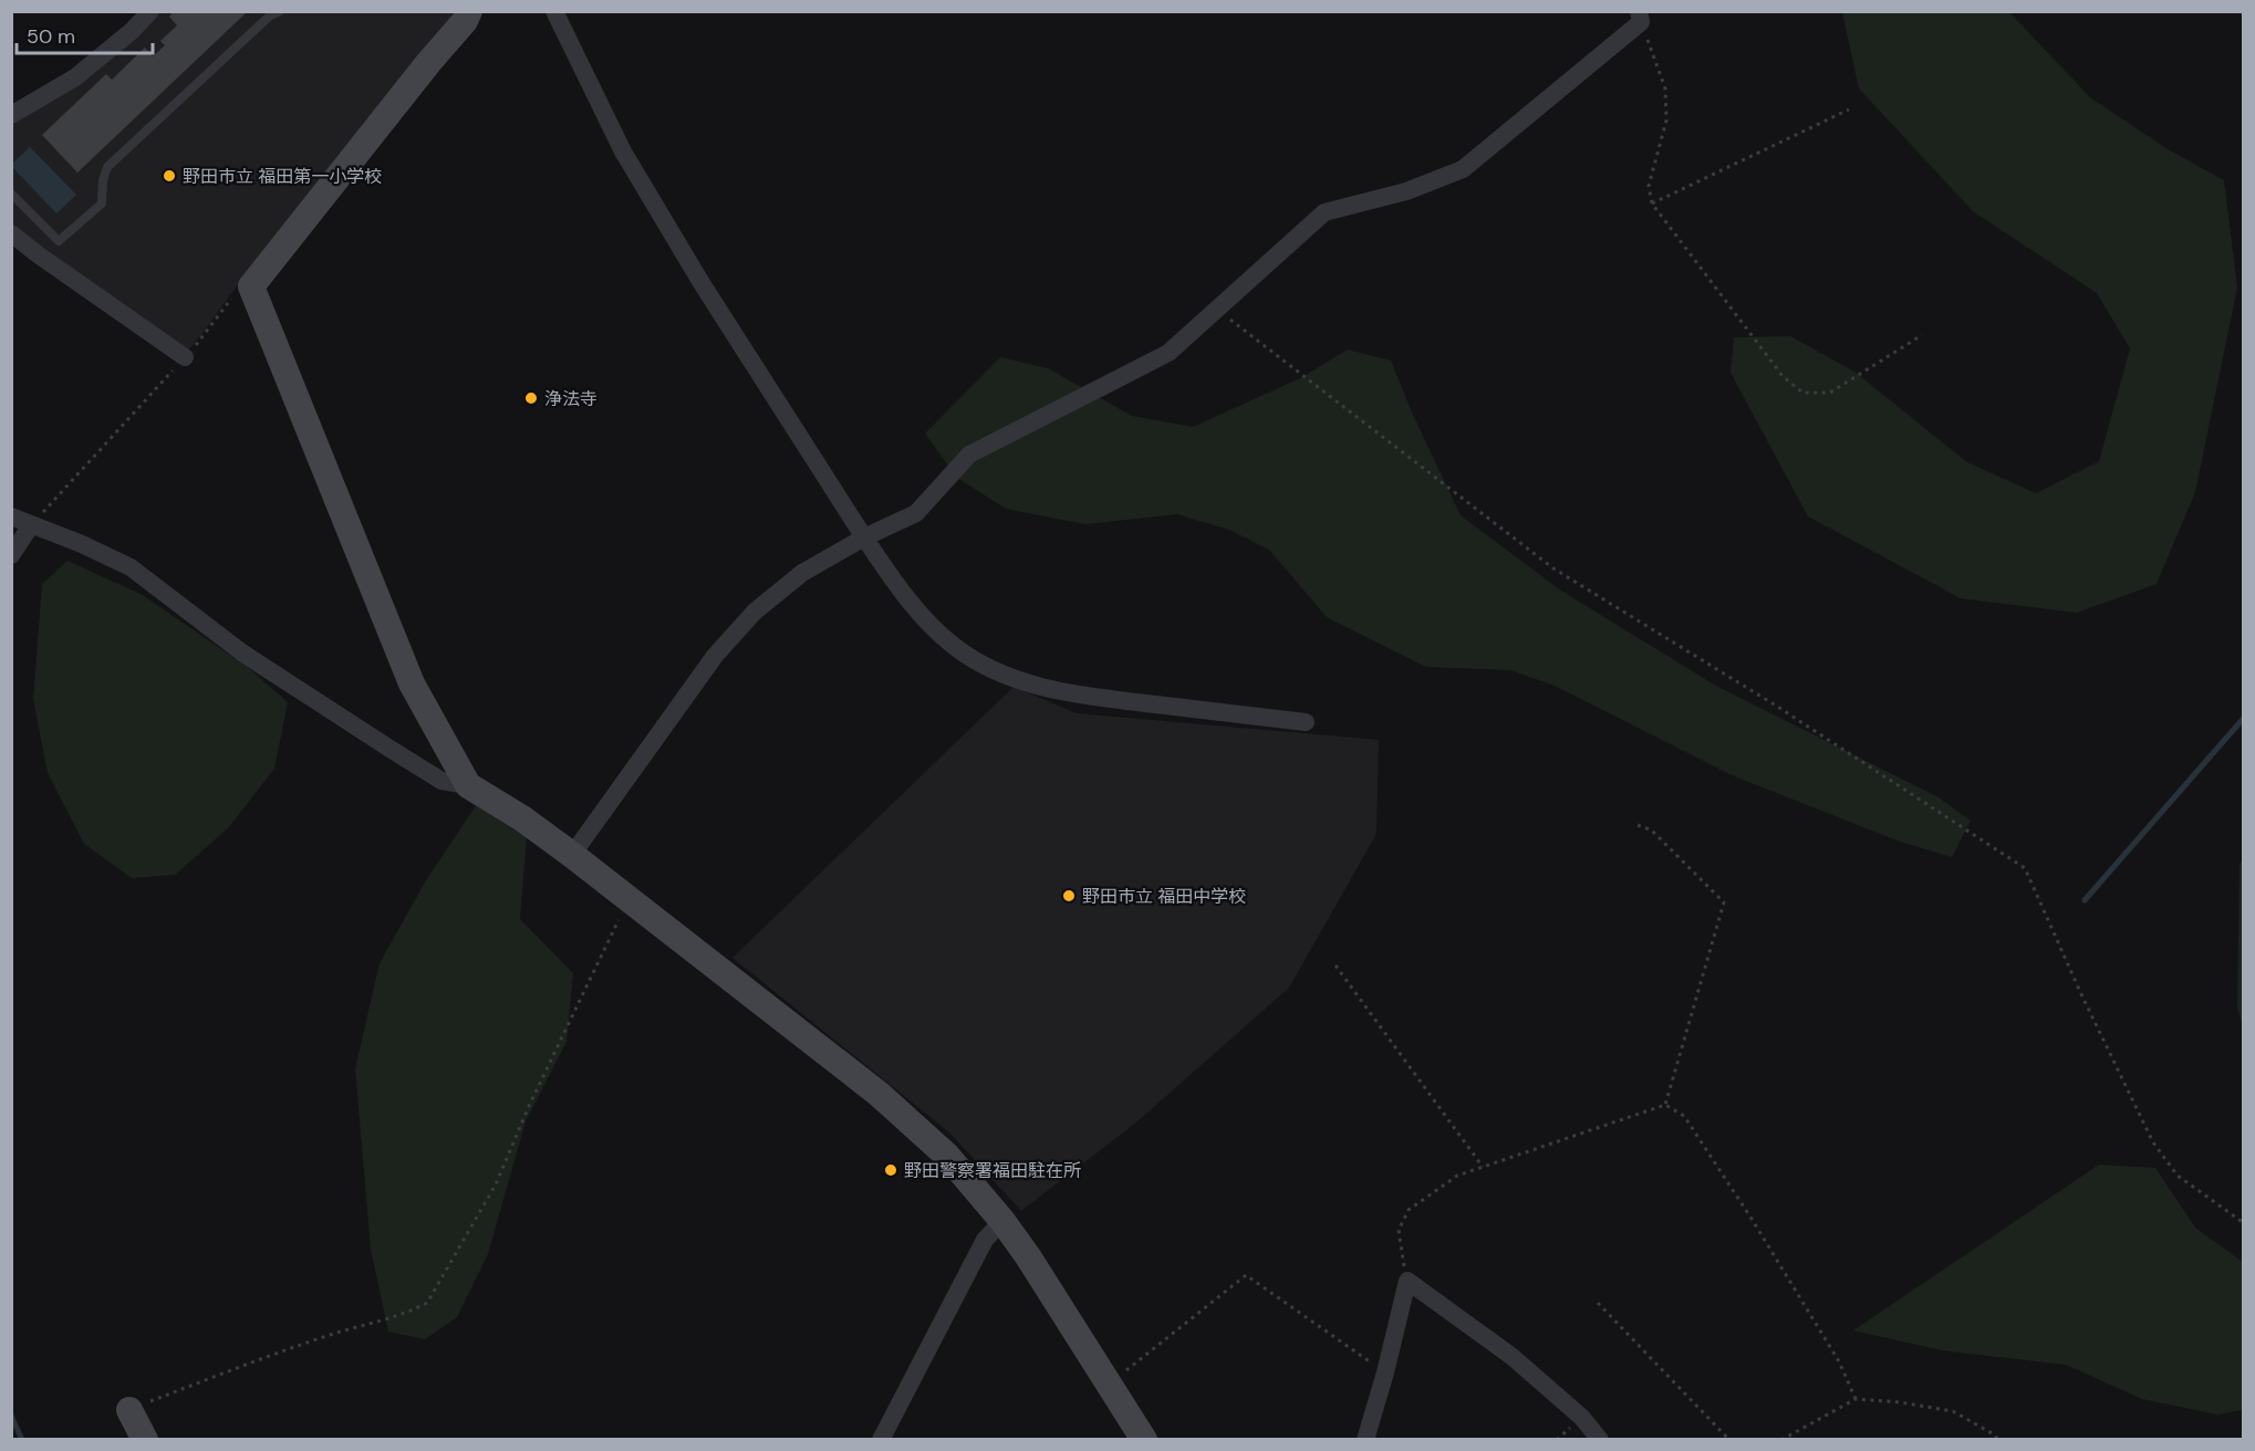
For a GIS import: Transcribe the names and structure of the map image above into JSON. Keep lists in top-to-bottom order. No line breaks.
{"places":["野田市立 福田第一小学校","浄法寺","野田市立 福田中学校","野田警察署福田駐在所"],"scale_bar":"50 m"}
